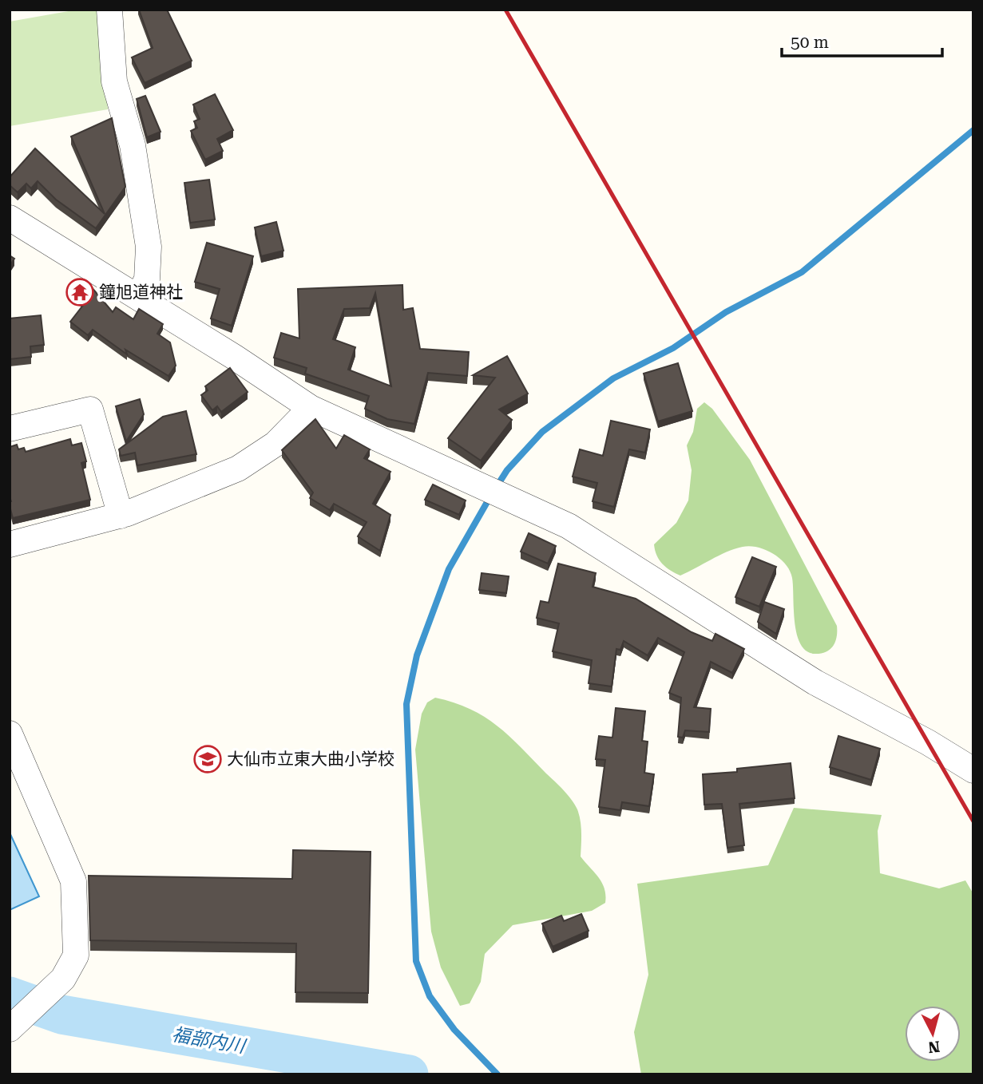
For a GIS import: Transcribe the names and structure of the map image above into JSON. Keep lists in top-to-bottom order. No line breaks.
{"water":["福部内川"],"places":{"temple":["鐘旭道神社"],"school or university":["大仙市立東大曲小学校"]},"scale_bar":"50 m","north":"bottom"}
